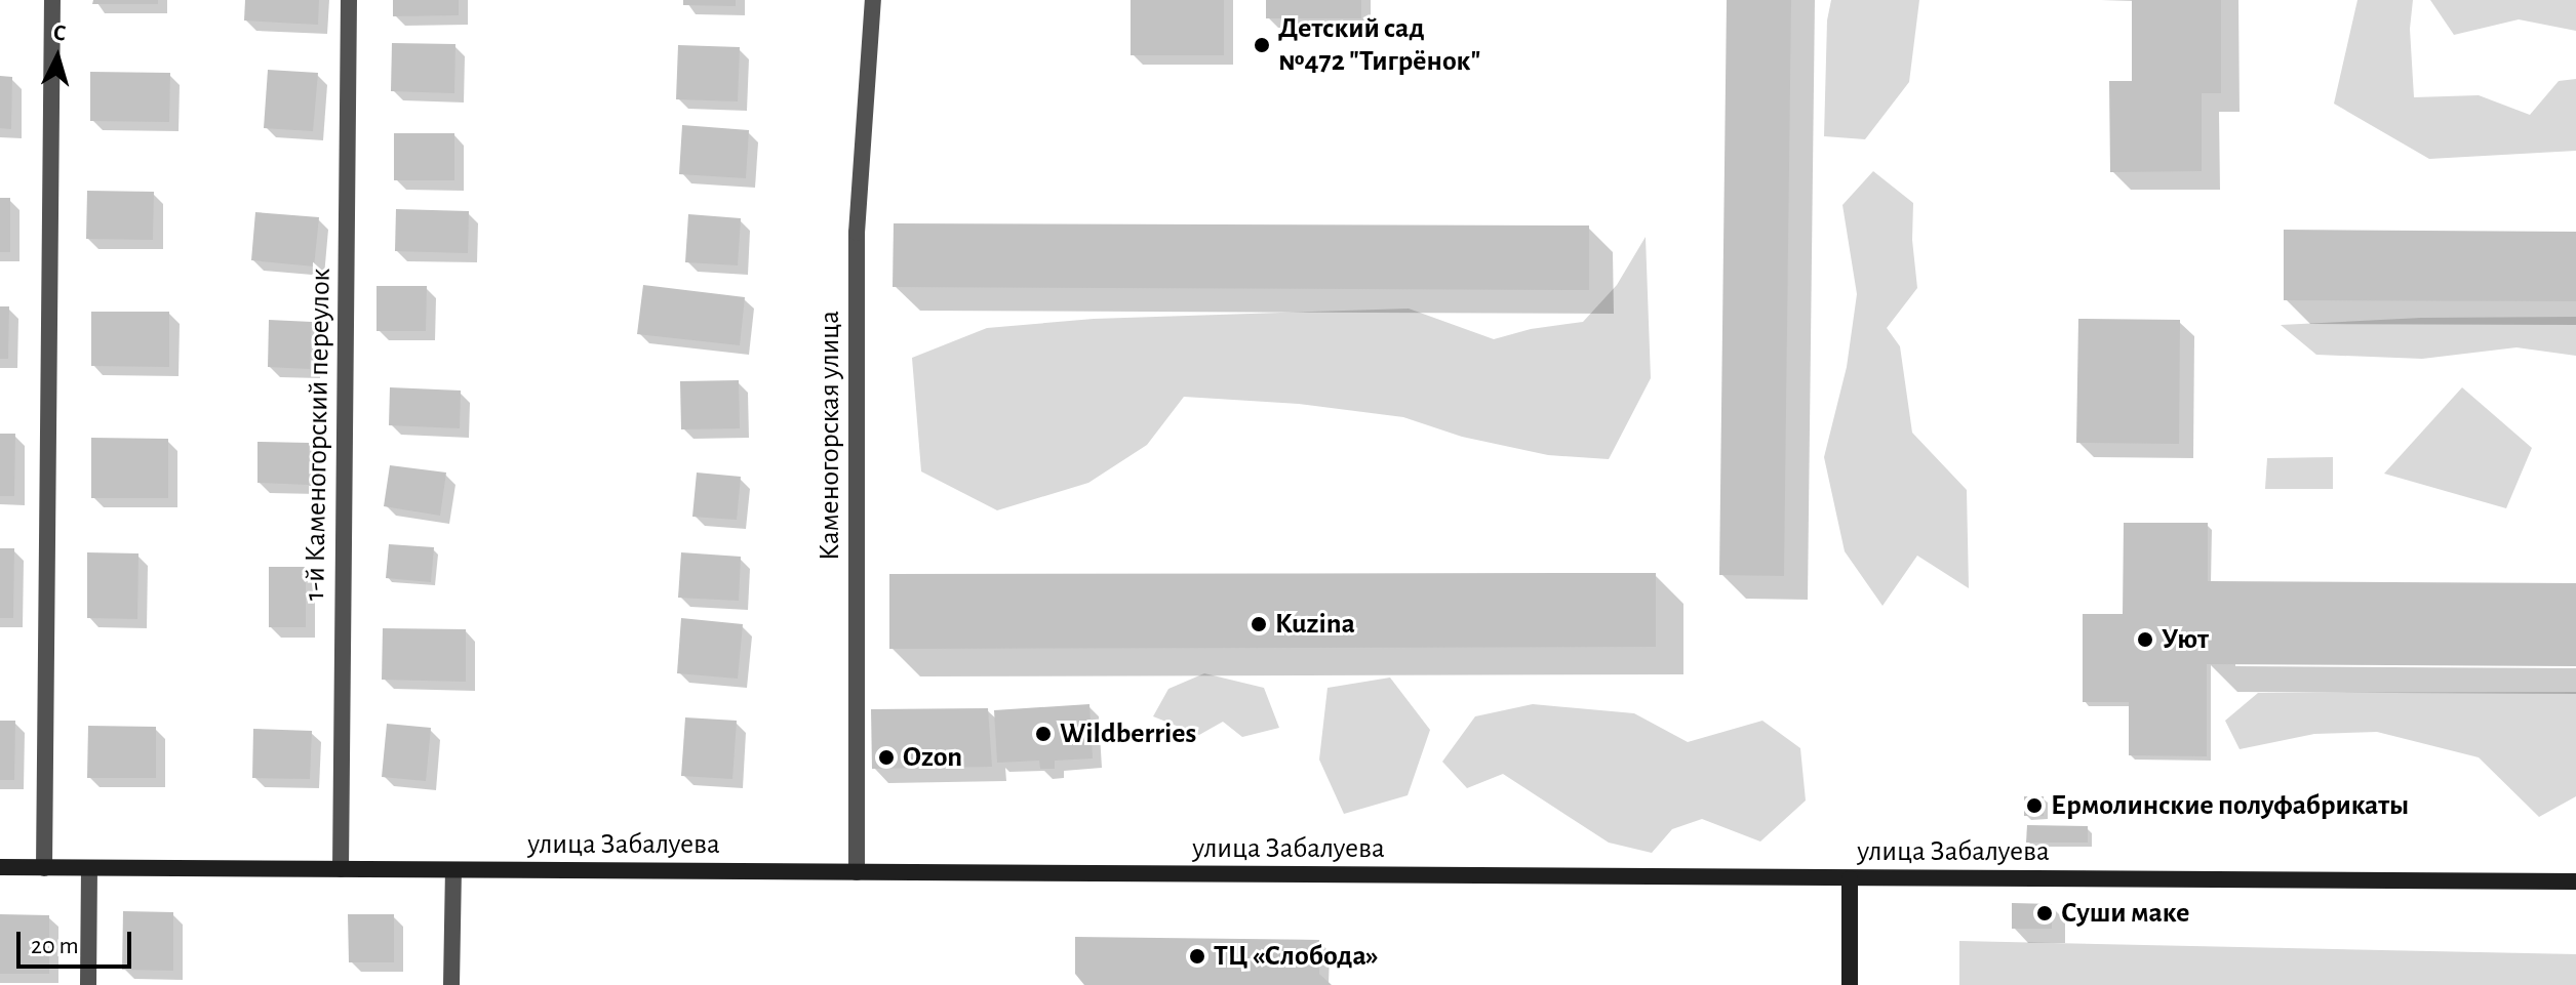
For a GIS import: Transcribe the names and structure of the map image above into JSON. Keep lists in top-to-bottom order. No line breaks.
{"streets":{"street":["1-й Каменогорский переулок","Каменогорская улица","улица Забалуева"]},"crossings":[["1-й Каменогорский переулок","улица Забалуева"],["Каменогорская улица","улица Забалуева"]],"places":["Детский сад №472 \"Тигрёнок\"","Kuzina","Уют","Wildberries","Ozon","Ермолинские полуфабрикаты","Суши маке","ТЦ «Слобода»"],"scale_bar":"20 m","north":"top"}
